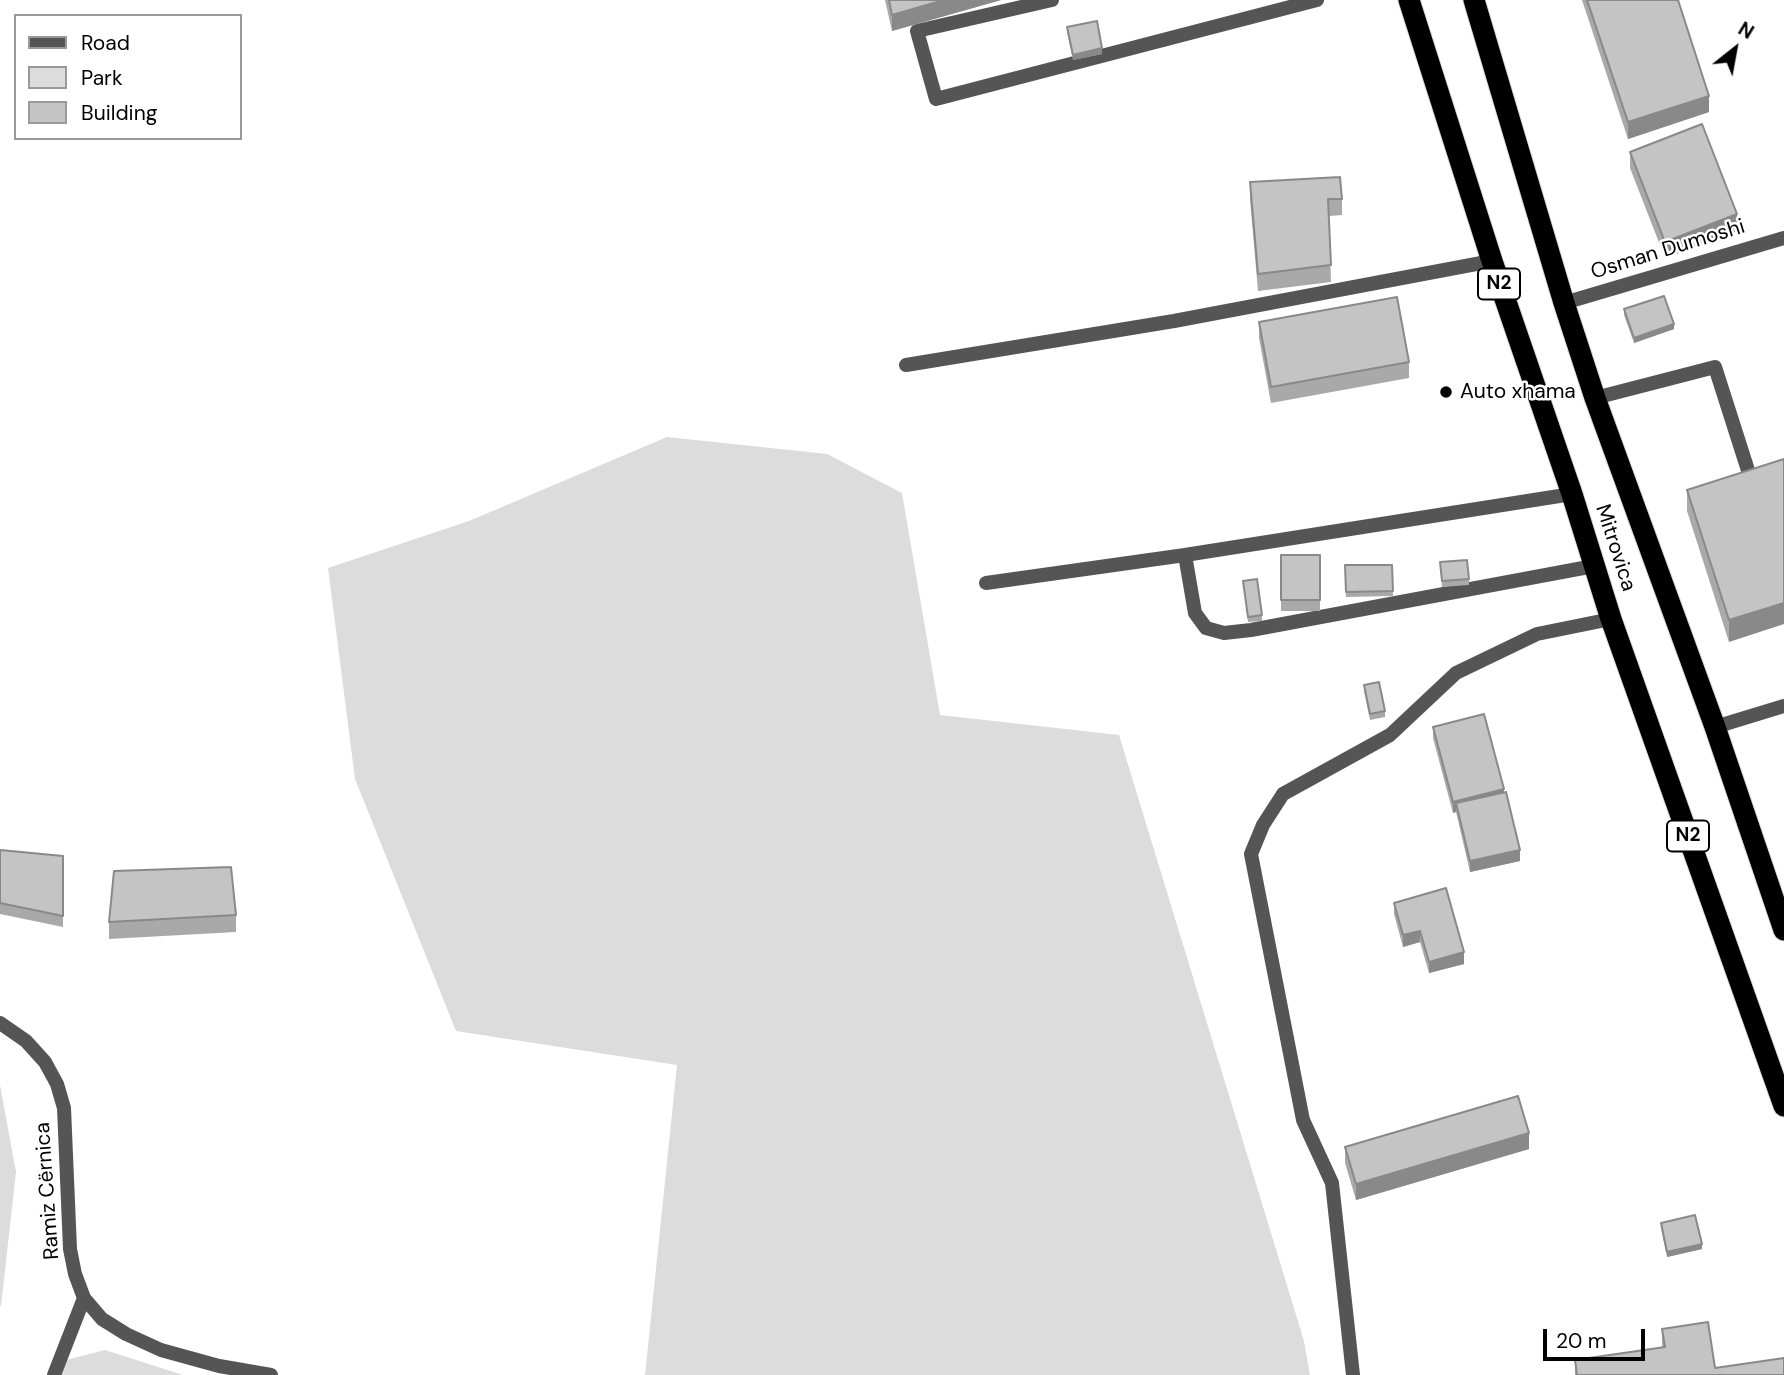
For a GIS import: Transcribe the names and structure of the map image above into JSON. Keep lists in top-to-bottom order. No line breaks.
{"streets":{"highway":["N2","Mitrovica"],"street":["Osman Dumoshi","Ramiz Cërnica"]},"crossings":[["Osman Dumoshi","Mitrovica"]],"places":["Auto xhama"],"legend":["Road","Park","Building"],"scale_bar":"20 m","north":"top right"}
